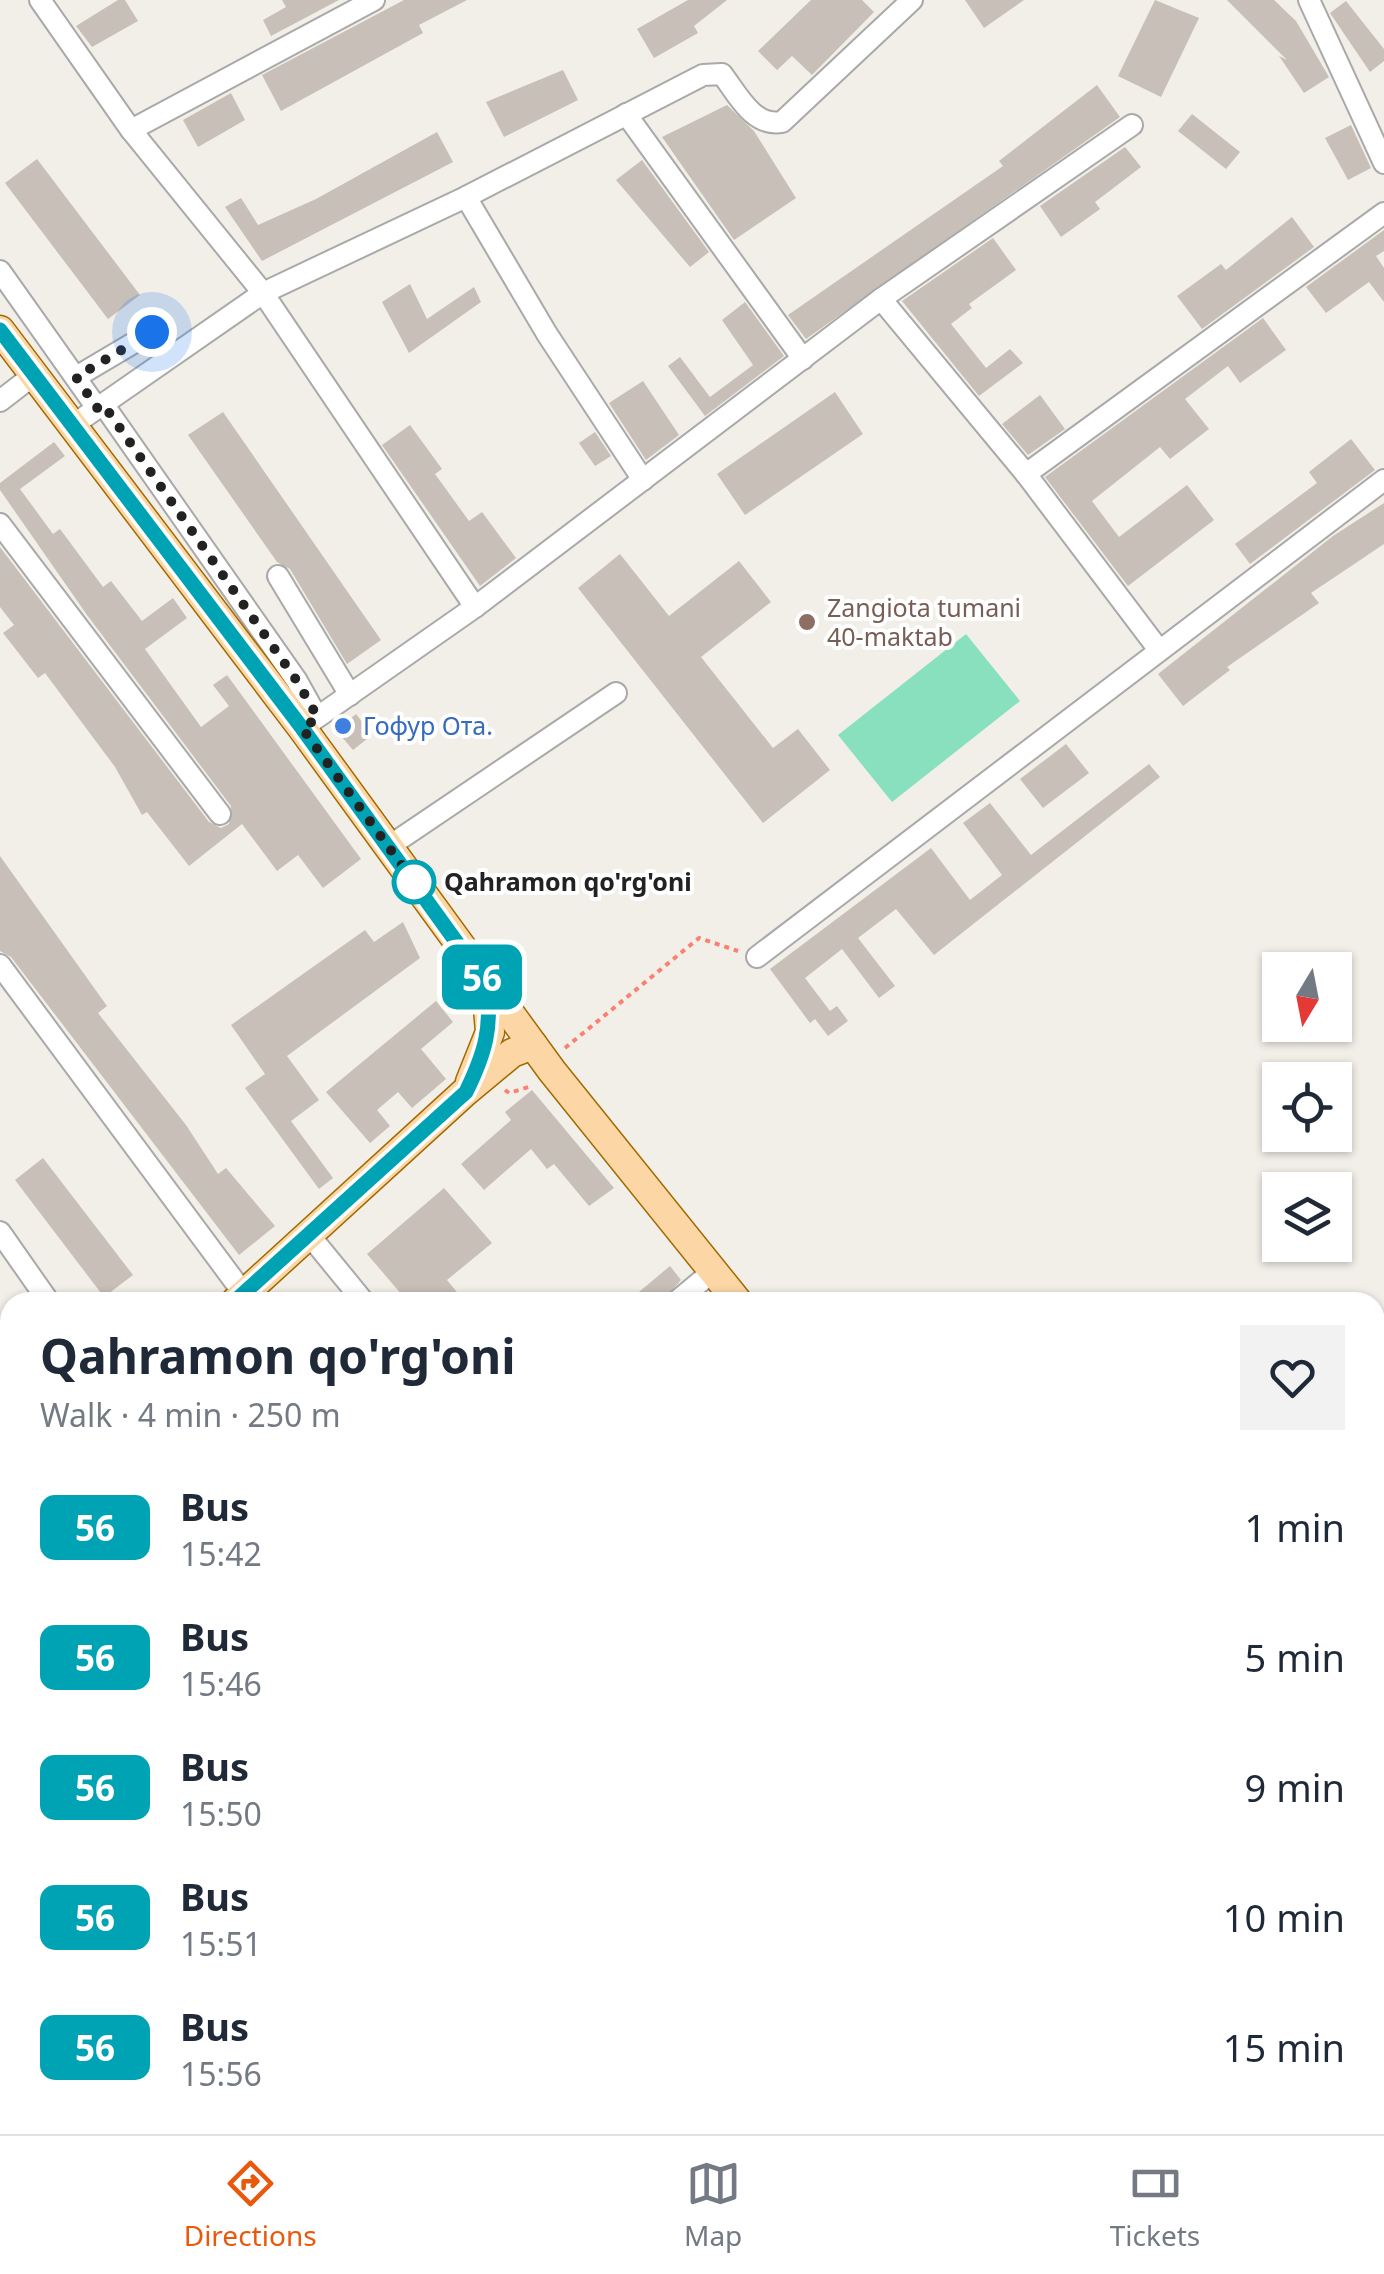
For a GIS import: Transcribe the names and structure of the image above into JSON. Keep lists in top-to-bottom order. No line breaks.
{"places":["Zangiota tumani 40-maktab","Гофур Ота.","Qahramon qo'rg'oni"],"lines":["bus line 56"],"north":"bottom","page":{"on_map":"56","heading":["Qahramon qo'rg'oni","Walk · 4 min · 250 m"],"list":[{"mark":"56","name":"Bus","note":"15:42","value":"1 min"},{"mark":"56","name":"Bus","note":"15:46","value":"5 min"},{"mark":"56","name":"Bus","note":"15:50","value":"9 min"},{"mark":"56","name":"Bus","note":"15:51","value":"10 min"},{"mark":"56","name":"Bus","note":"15:56","value":"15 min"}],"tabs":["Directions","Map","Tickets"]}}
